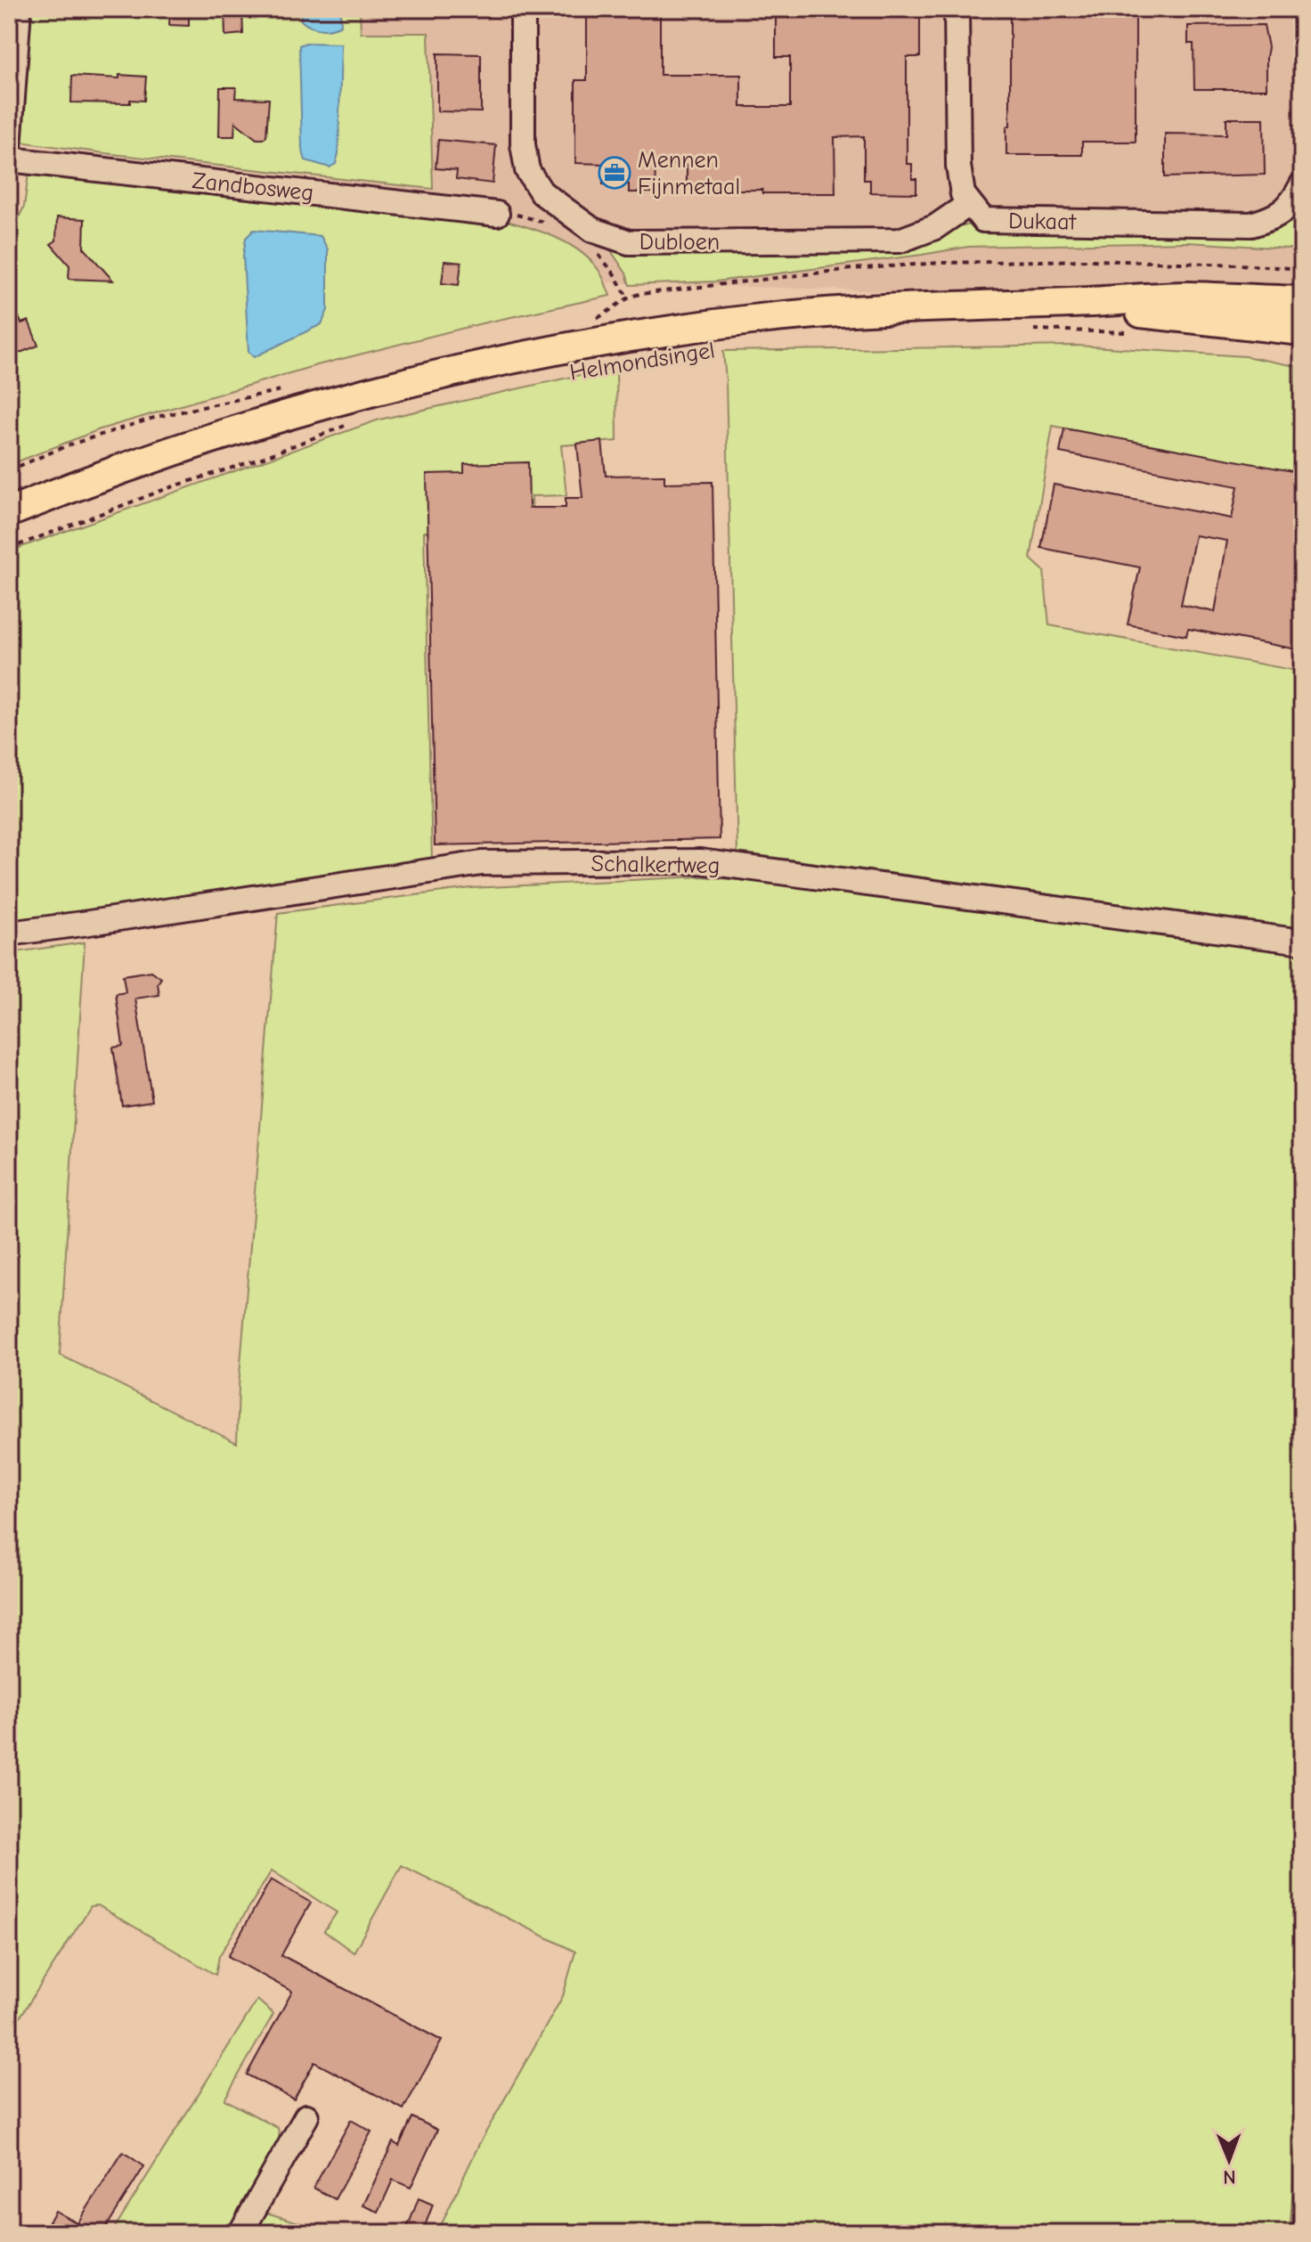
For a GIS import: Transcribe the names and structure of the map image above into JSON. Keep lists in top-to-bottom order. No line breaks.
{"streets":{"main road":["Helmondsingel"],"street":["Zandbosweg","Dukaat","Dubloen","Schalkertweg"]},"crossings":[["Dukaat","Dubloen"]],"places":{"office":["Mennen Fijnmetaal"]},"north":"bottom"}
